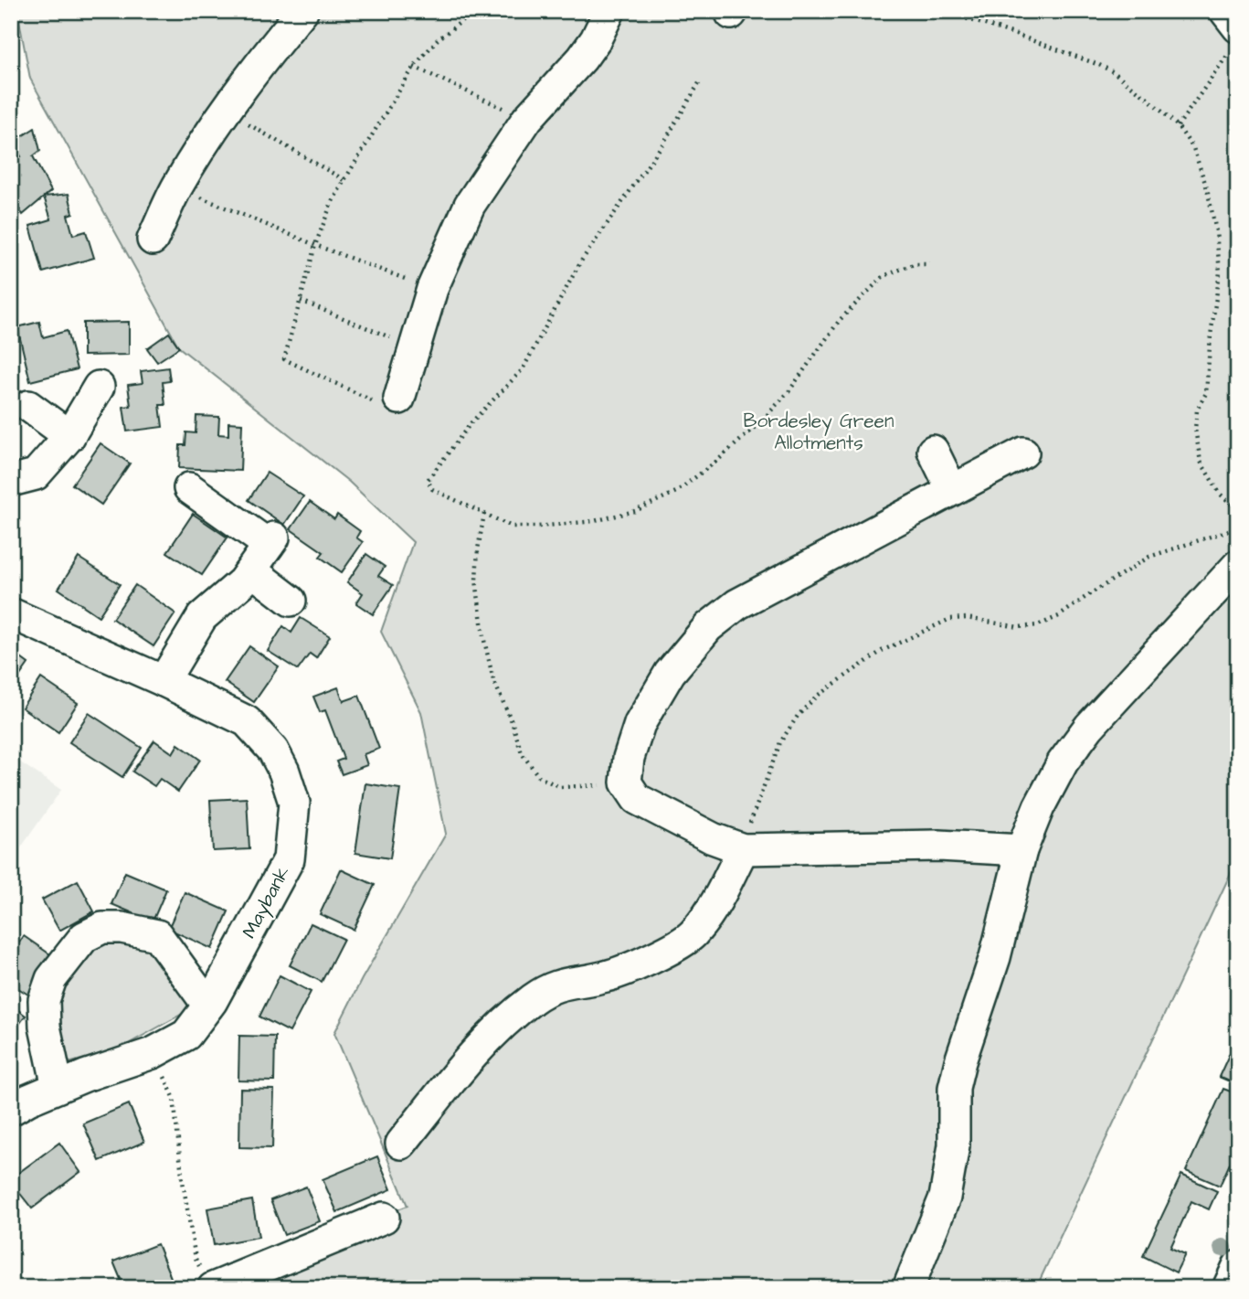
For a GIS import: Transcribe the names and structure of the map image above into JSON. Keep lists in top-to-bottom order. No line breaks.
{"streets":{"street":["Maybank"]},"parks":["Bordesley Green Allotments"]}
